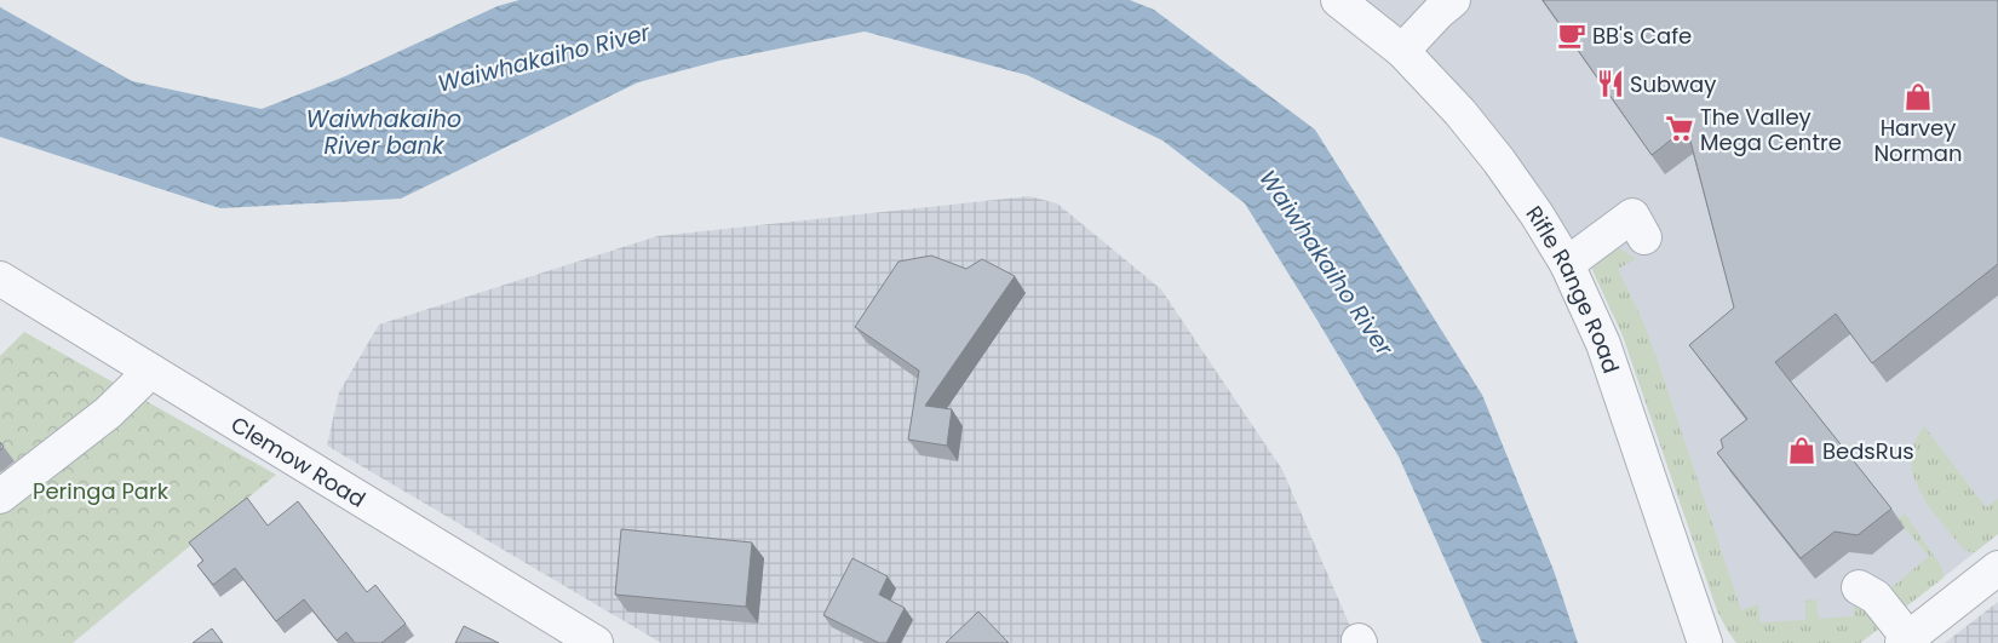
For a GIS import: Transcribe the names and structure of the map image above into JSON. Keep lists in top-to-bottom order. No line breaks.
{"streets":{"street":["Rifle Range Road","Clemow Road"]},"water":["Waiwhakaiho River","Waiwhakaiho River bank"],"parks":["Peringa Park"],"places":{"cafe":["BB's Cafe"],"restaurant":["Subway"],"shop":["Harvey Norman","BedsRus"],"supermarket":["The Valley Mega Centre"]}}
